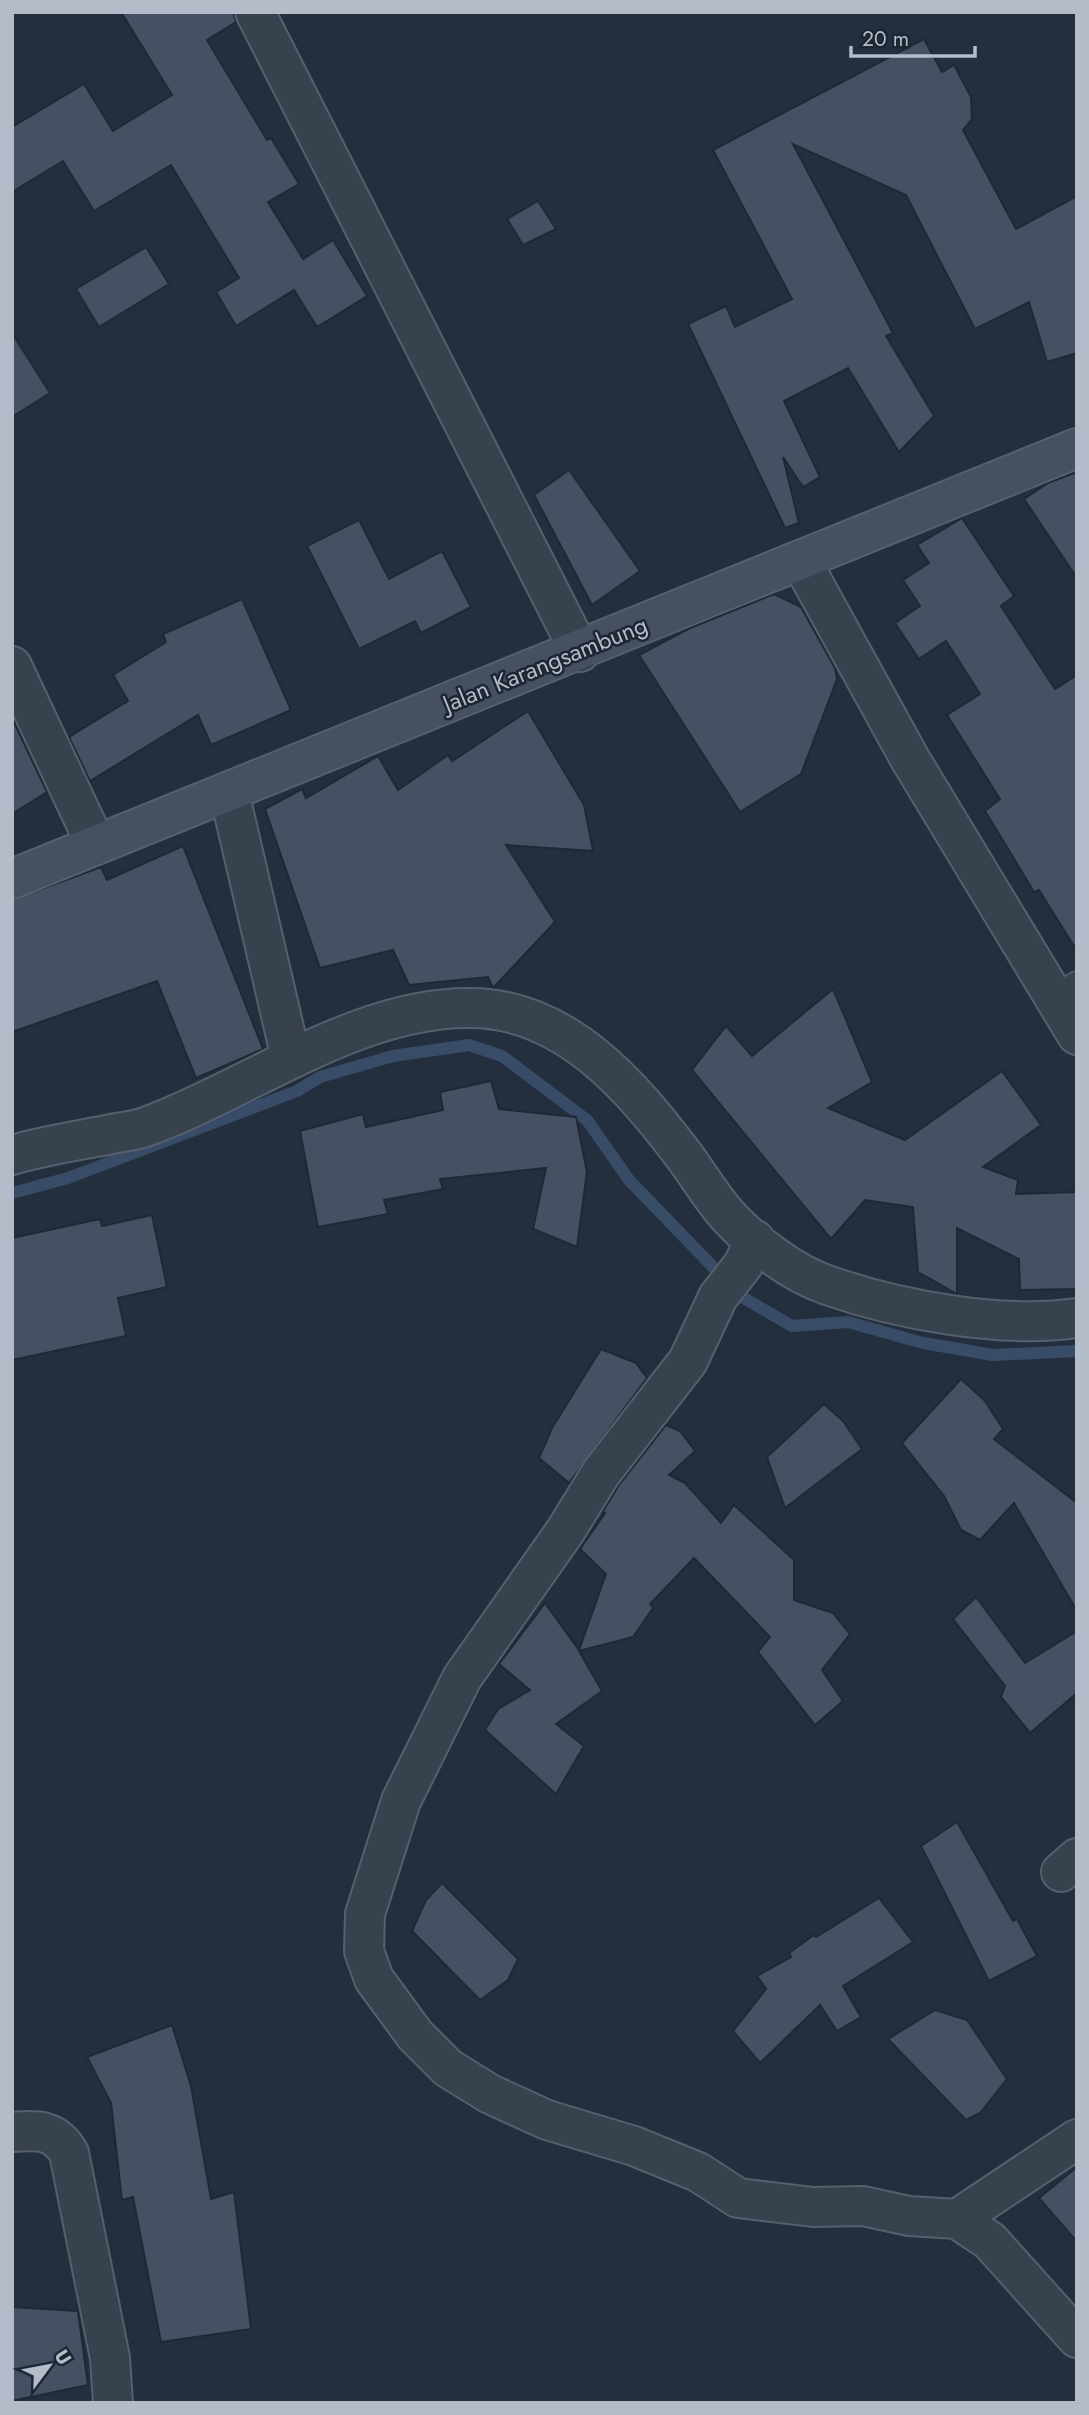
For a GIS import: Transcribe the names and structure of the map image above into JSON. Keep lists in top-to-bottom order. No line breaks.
{"streets":{"main road":["Jalan Karangsambung"]},"scale_bar":"20 m","north":"top right"}
